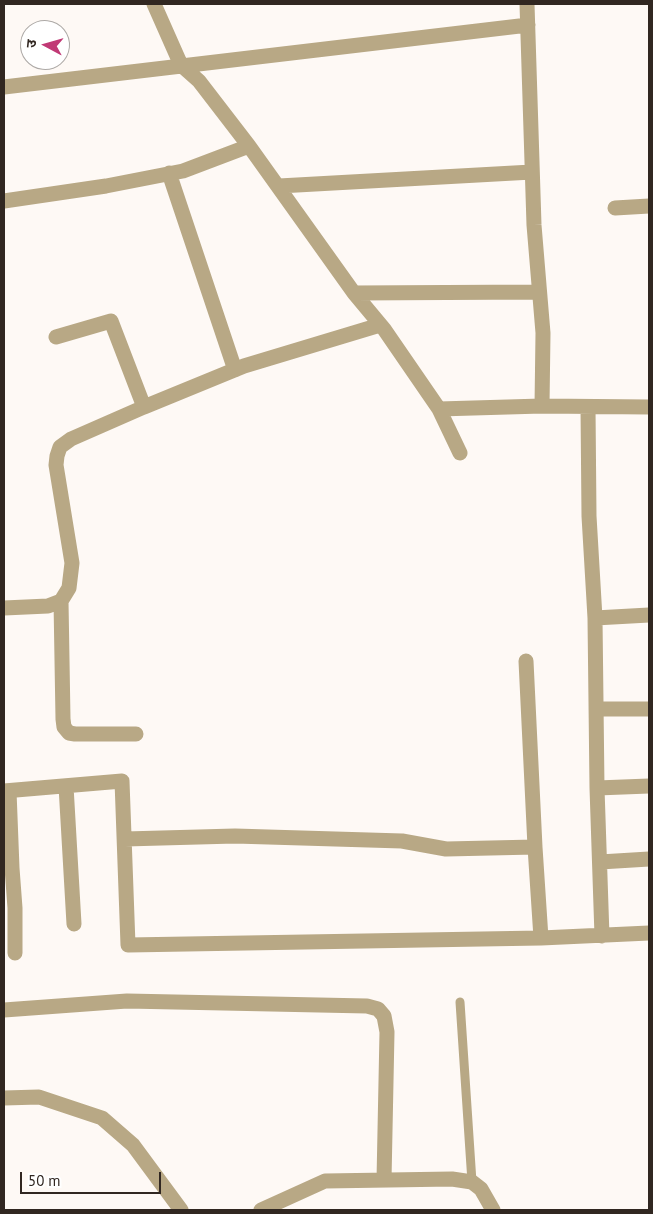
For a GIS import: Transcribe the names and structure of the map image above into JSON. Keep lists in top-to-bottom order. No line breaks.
{"scale_bar":"50 m","north":"left"}
